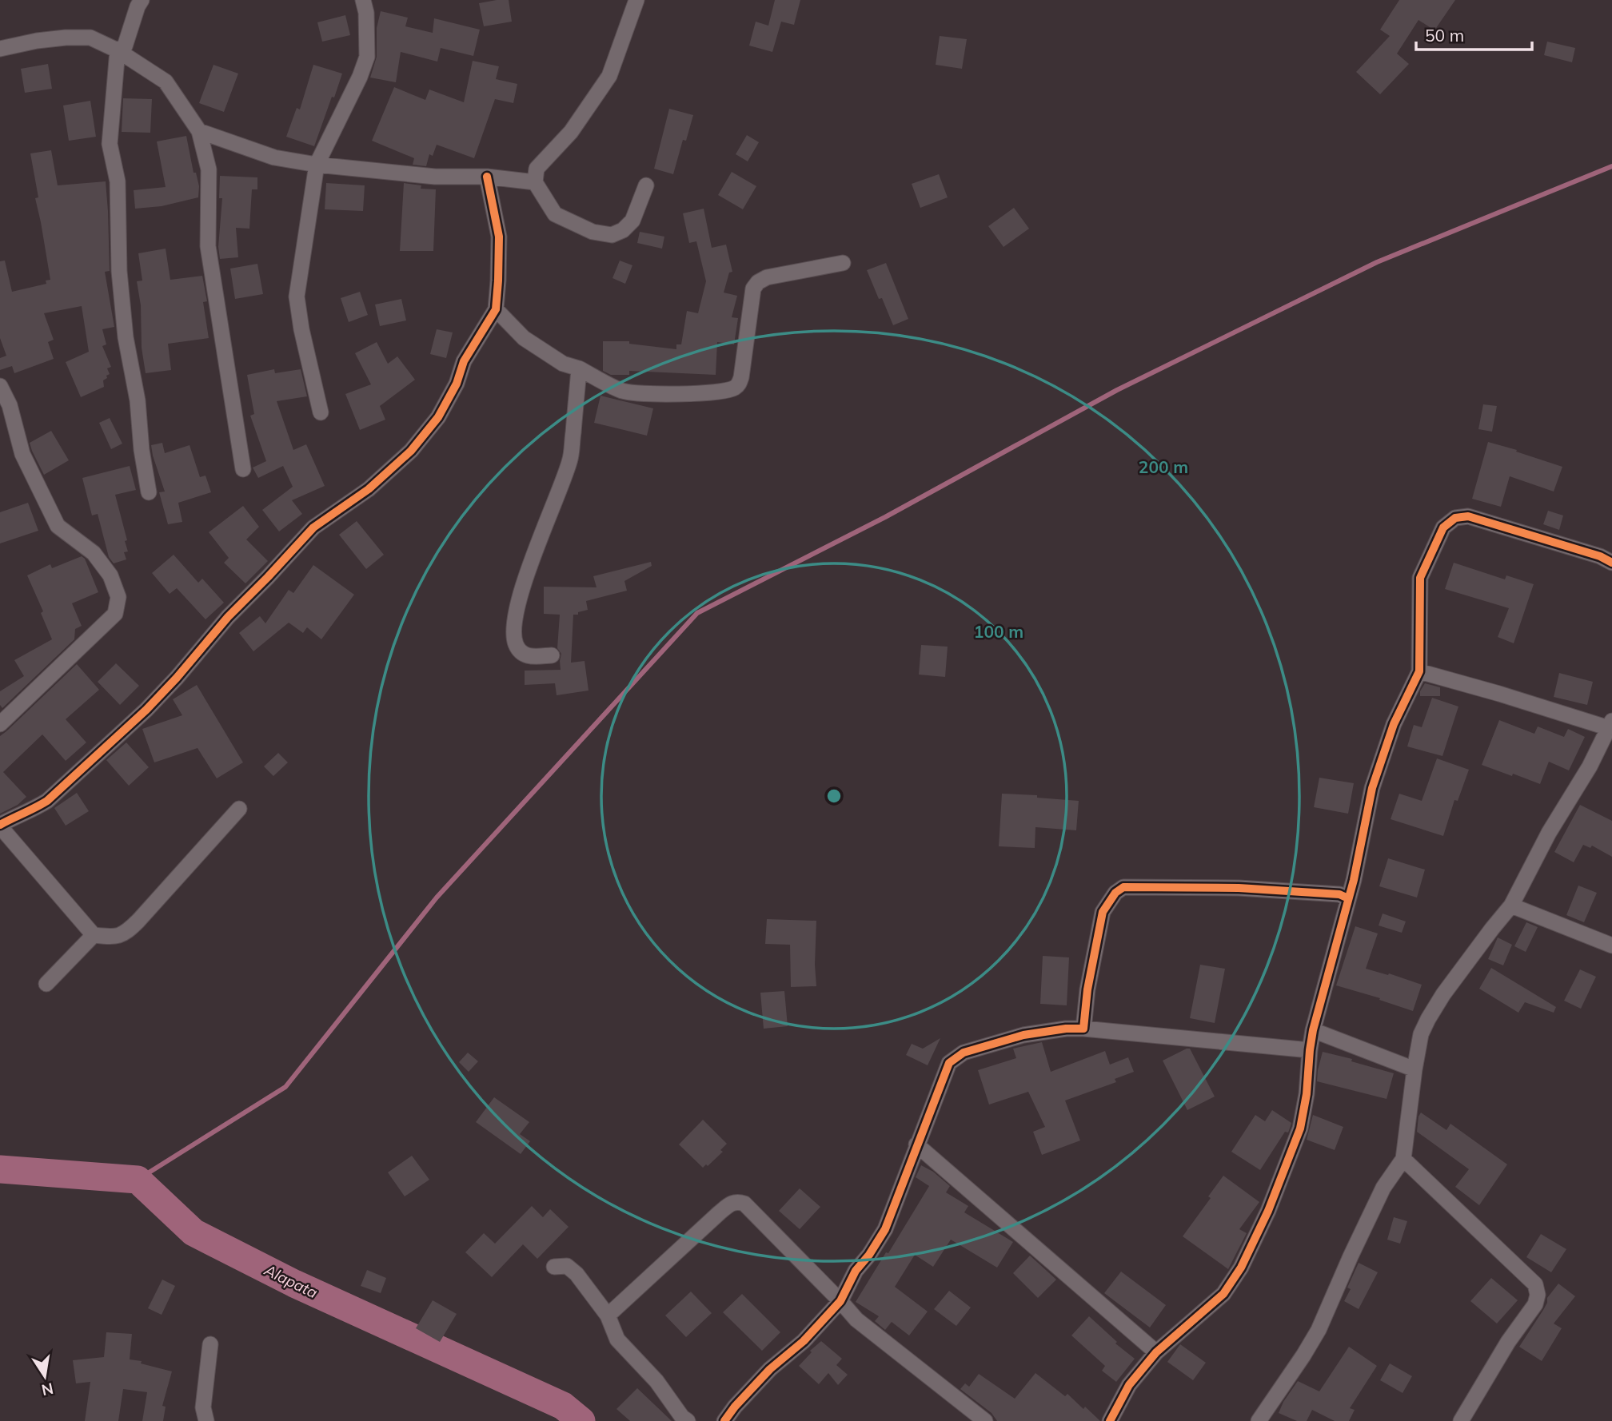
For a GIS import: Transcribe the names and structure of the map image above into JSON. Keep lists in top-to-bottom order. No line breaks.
{"water":["Alapata"],"scale_bar":"50 m","north":"bottom","rings":["200 m","100 m"]}
